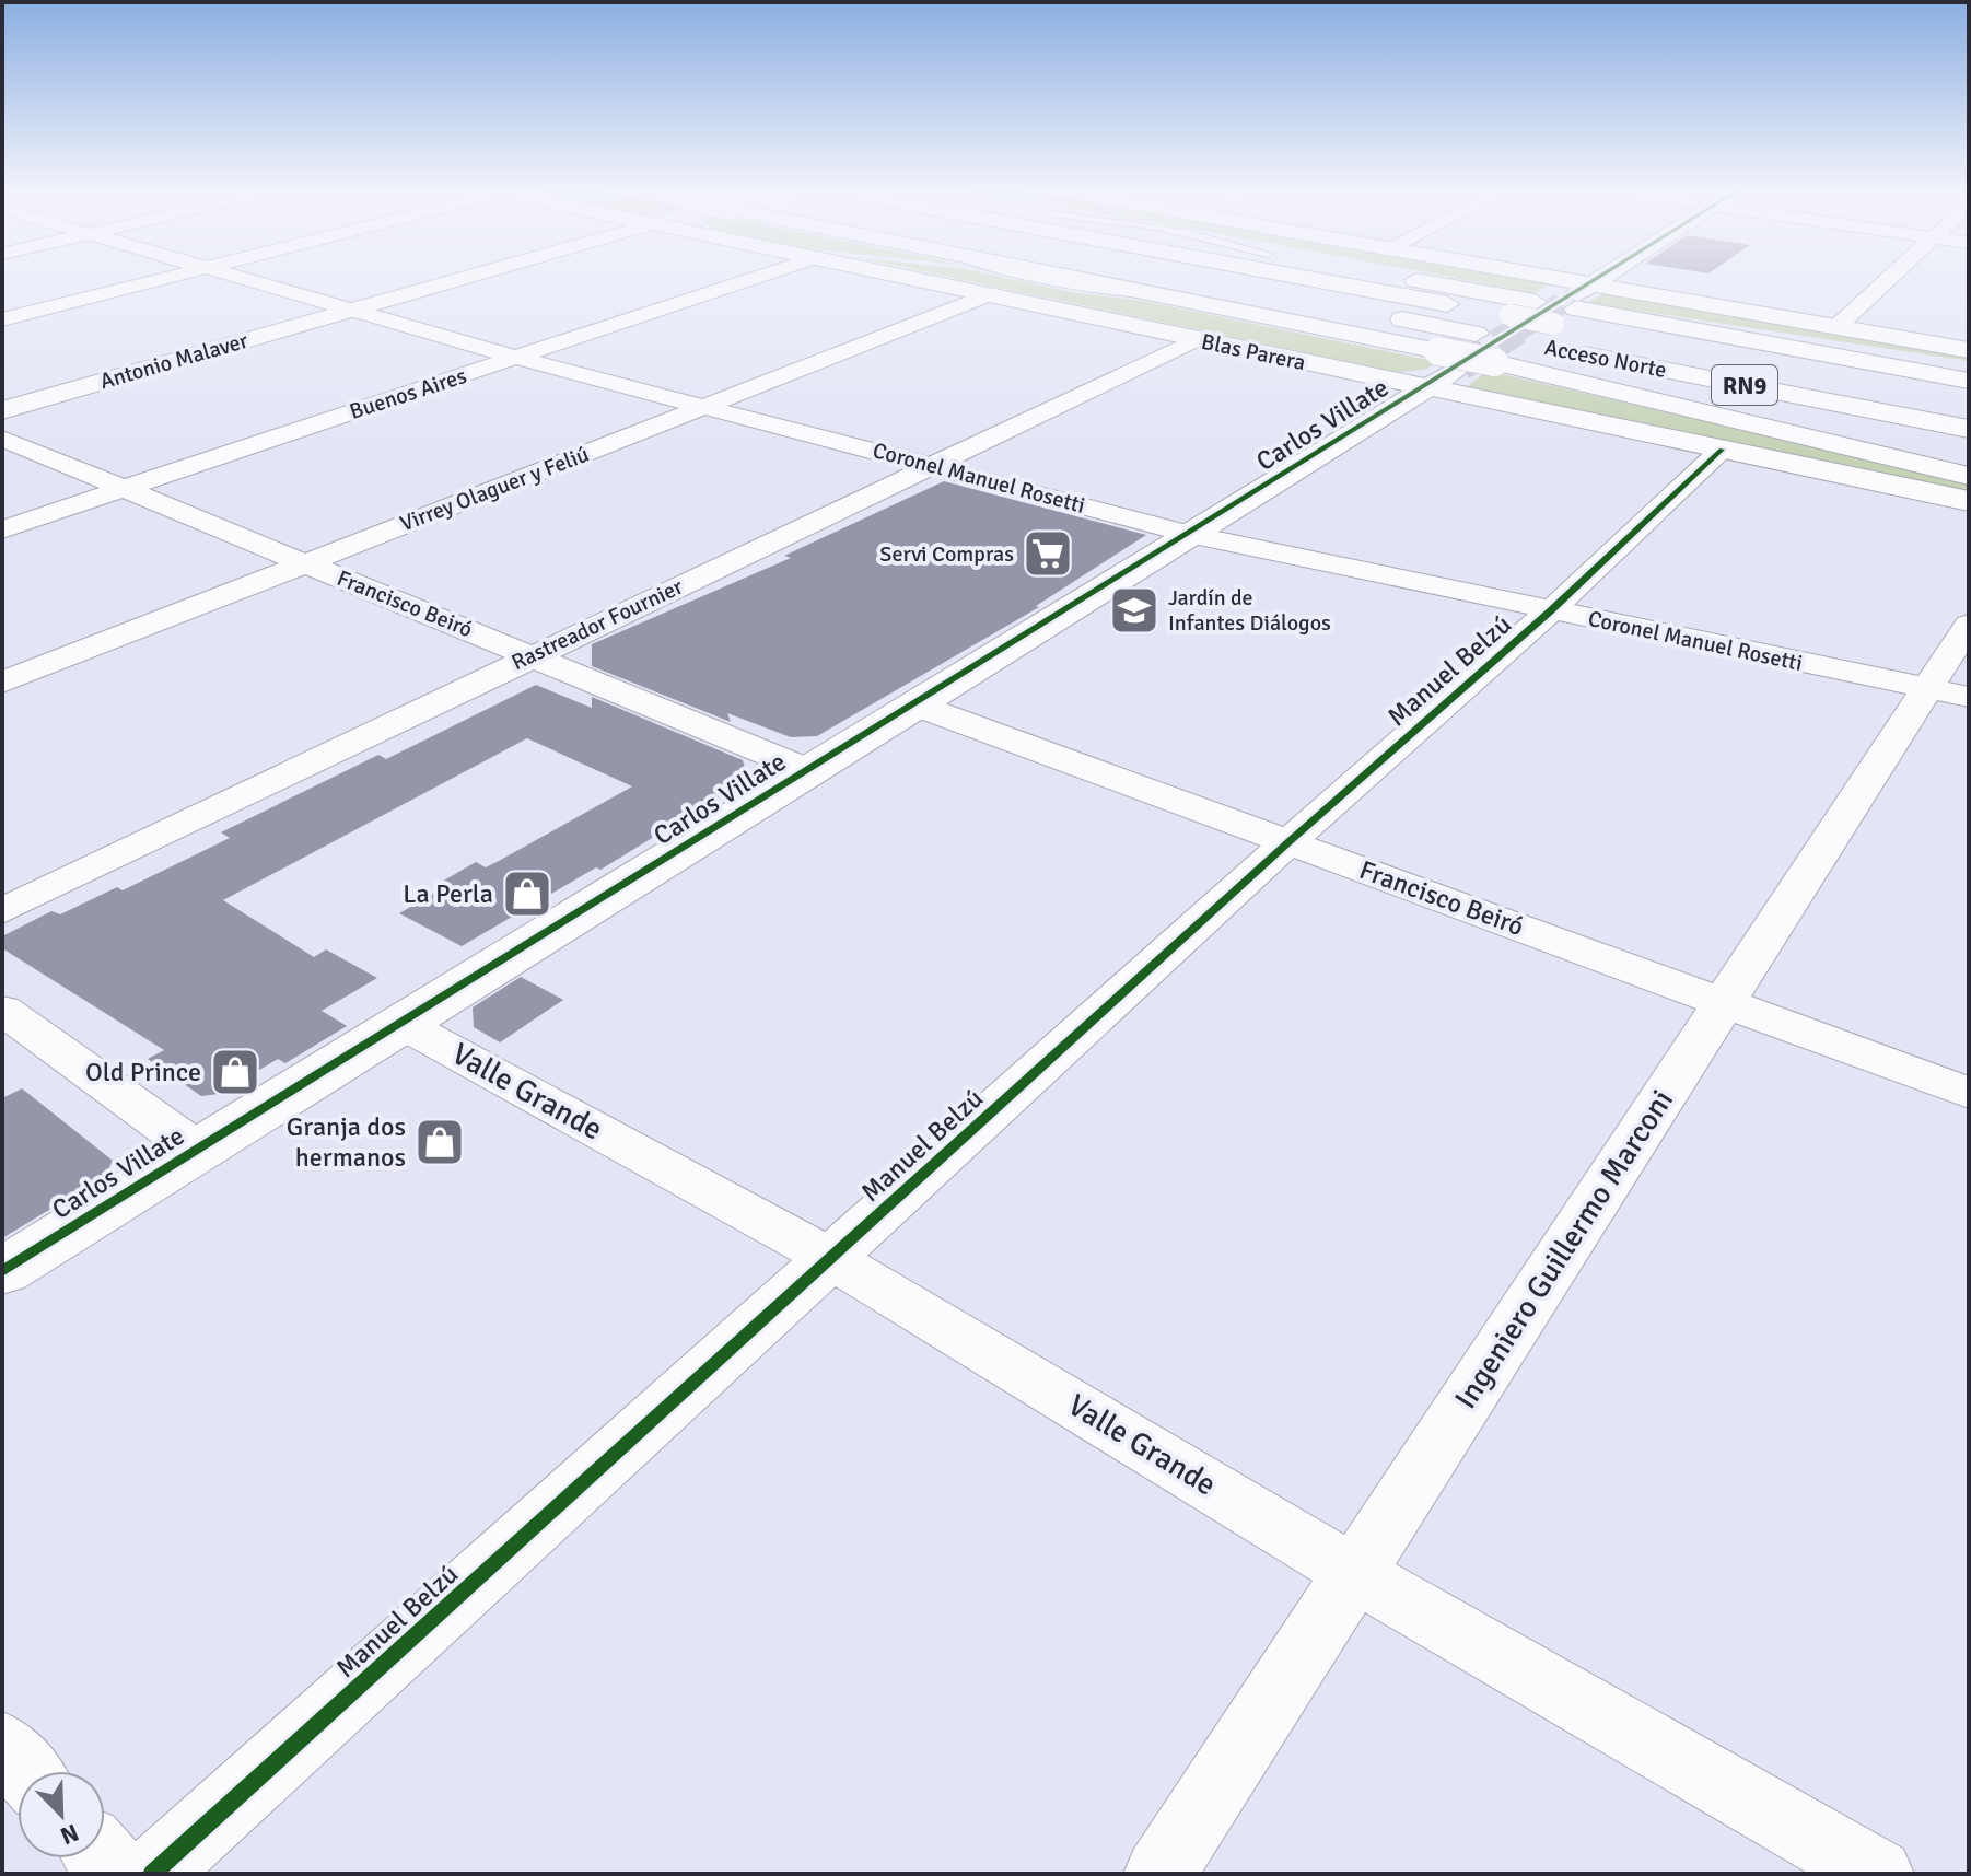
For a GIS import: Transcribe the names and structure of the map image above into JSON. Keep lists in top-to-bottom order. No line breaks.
{"streets":{"main road":["Blas Parera","Acceso Norte","Antonio Malaver","RN9","Carlos Villate"],"street":["Buenos Aires","Coronel Manuel Rosetti","Virrey Olaguer y Feliú","Francisco Beiró","Rastreador Fournier","Manuel Belzú","Valle Grande","Ingeniero Guillermo Marconi"]},"crossings":[["Blas Parera","Carlos Villate"],["Blas Parera","Virrey Olaguer y Feliú"],["Blas Parera","Rastreador Fournier"],["Blas Parera","Manuel Belzú"],["Antonio Malaver","Coronel Manuel Rosetti"],["Buenos Aires","Coronel Manuel Rosetti"],["Buenos Aires","Francisco Beiró"],["Carlos Villate","Coronel Manuel Rosetti"],["Carlos Villate","Francisco Beiró"],["Carlos Villate","Valle Grande"],["Coronel Manuel Rosetti","Virrey Olaguer y Feliú"],["Coronel Manuel Rosetti","Rastreador Fournier"],["Coronel Manuel Rosetti","Manuel Belzú"],["Coronel Manuel Rosetti","Ingeniero Guillermo Marconi"],["Virrey Olaguer y Feliú","Francisco Beiró"],["Francisco Beiró","Rastreador Fournier"],["Francisco Beiró","Manuel Belzú"],["Francisco Beiró","Ingeniero Guillermo Marconi"],["Manuel Belzú","Valle Grande"],["Valle Grande","Ingeniero Guillermo Marconi"]],"places":{"supermarket":["Servi Compras"],"school or university":["Jardín de Infantes Diálogos"],"shop":["La Perla","Old Prince","Granja dos hermanos"]},"north":"bottom right"}
